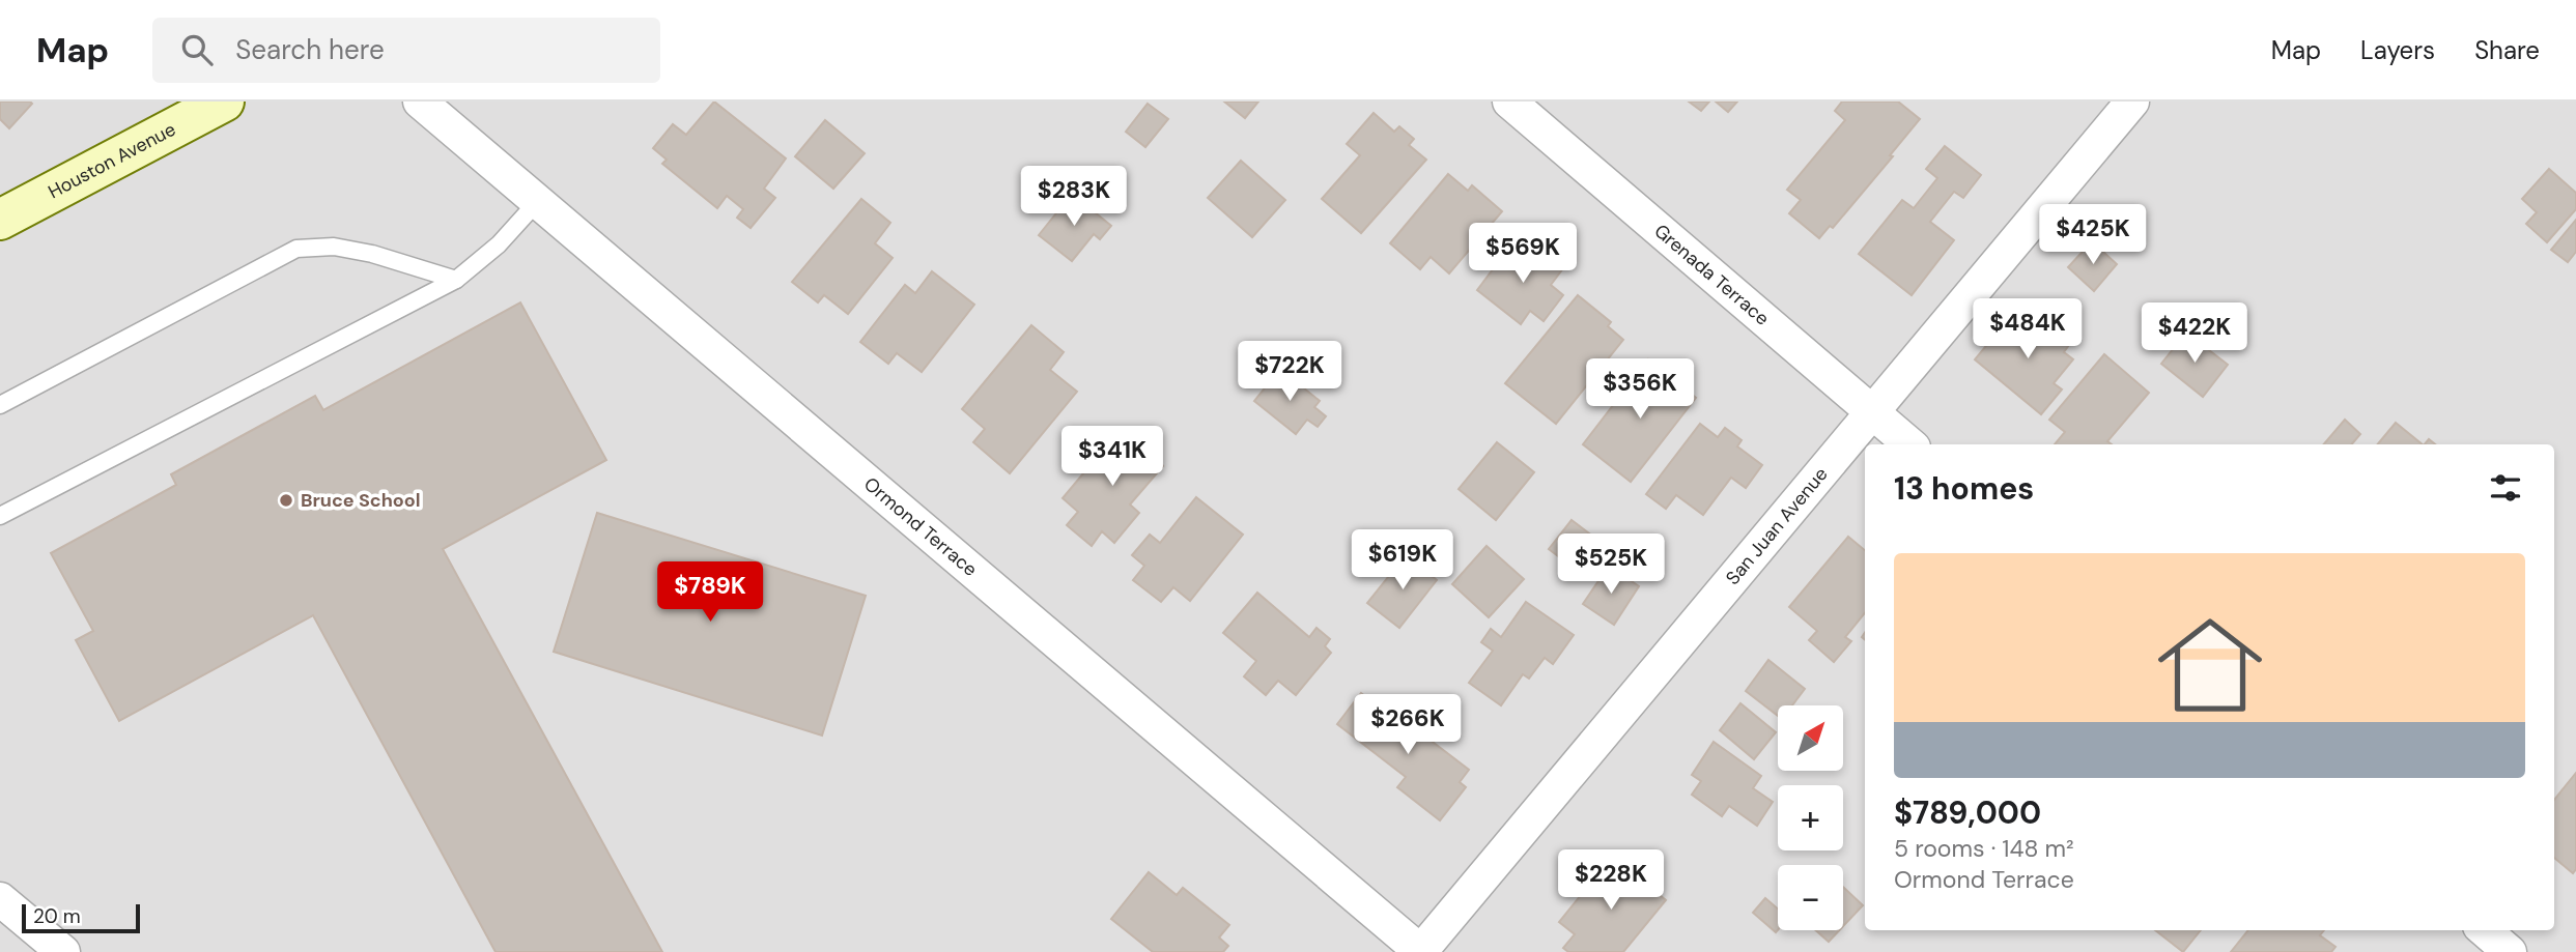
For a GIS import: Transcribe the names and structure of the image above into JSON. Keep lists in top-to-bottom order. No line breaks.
{"streets":{"street":["Houston Avenue","Grenada Terrace","Ormond Terrace","San Juan Avenue"]},"crossings":[["Grenada Terrace","San Juan Avenue"],["Ormond Terrace","San Juan Avenue"]],"places":["Bruce School"],"scale_bar":"20 m","north":"top right","page":{"header":"Map","search":"Search here","nav":["Map","Layers","Share"],"price":["$283K","$425K","$569K","$484K","$422K","$722K","$356K","$341K","$619K","$525K","$789K","$266K","$228K"],"heading":"13 homes","list":[{"name":"$789,000","note":"5 rooms · 148 m² · Ormond Terrace"}],"map_buttons":["+","−"],"scale":"20 m"}}
